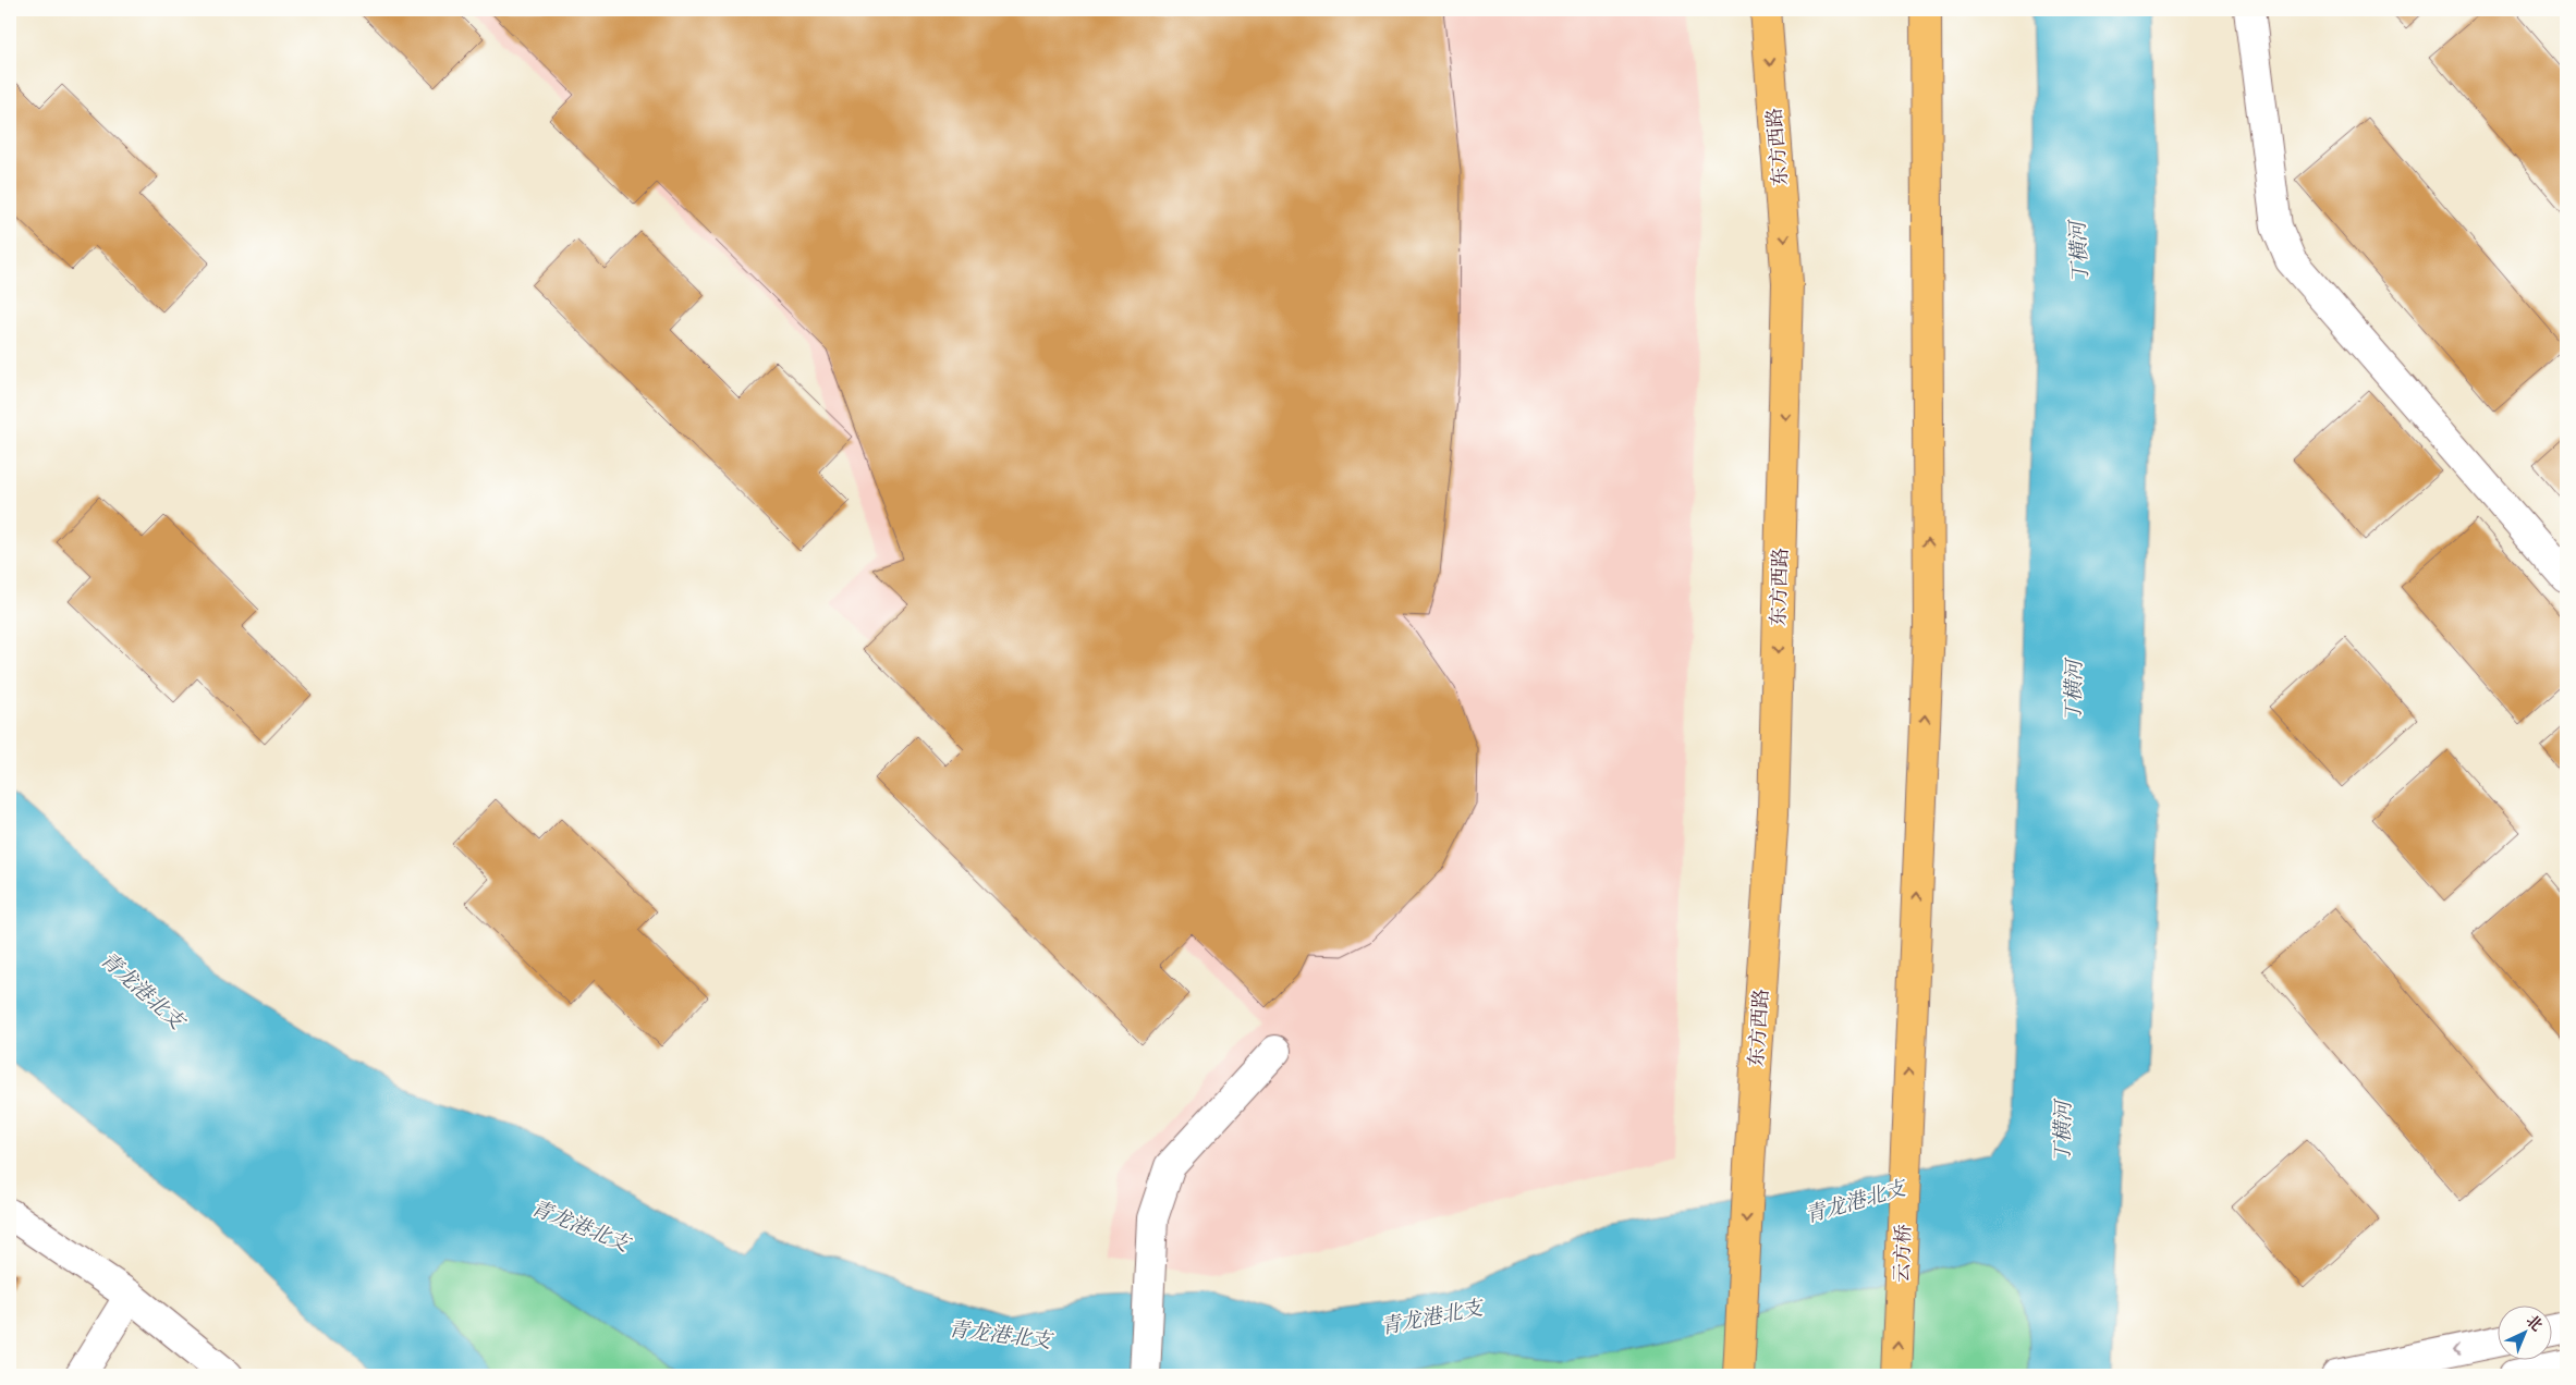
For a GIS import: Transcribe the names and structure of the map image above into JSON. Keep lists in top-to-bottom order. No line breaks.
{"streets":{"main road":["东方西路","云方桥"]},"one_way":["东方西路","云方桥"],"water":["丁横河","青龙港北支"],"north":"top right"}
